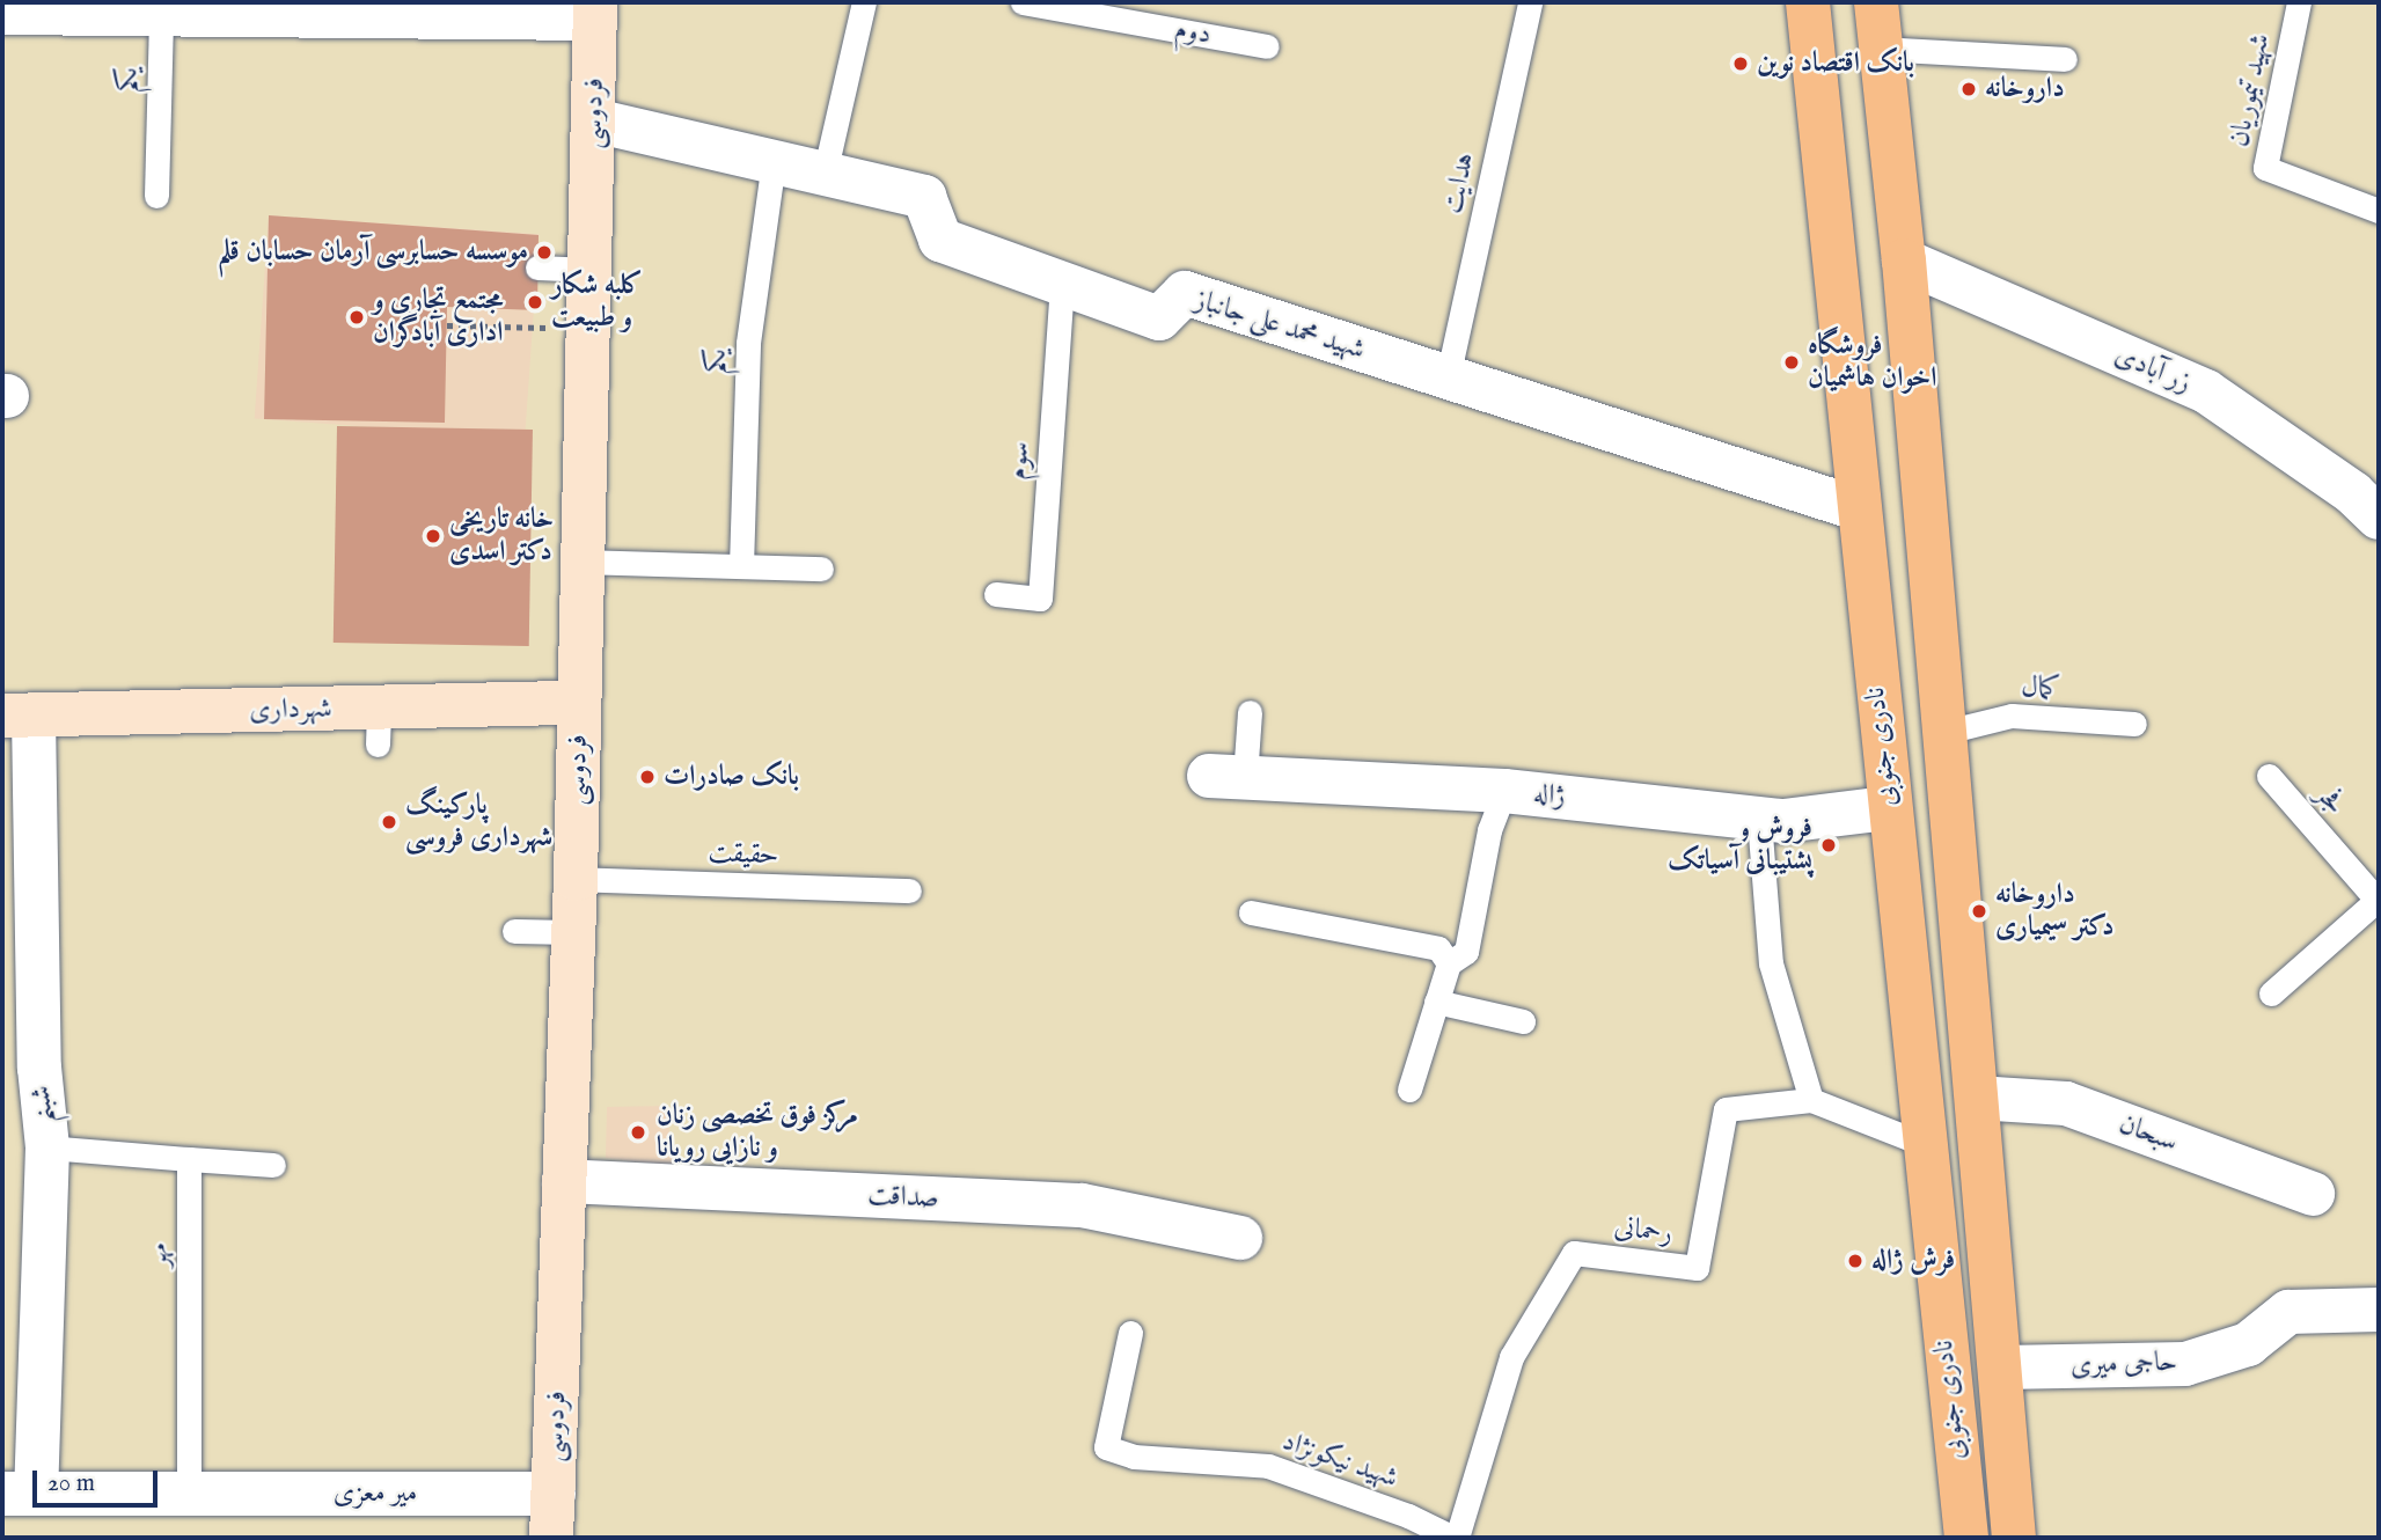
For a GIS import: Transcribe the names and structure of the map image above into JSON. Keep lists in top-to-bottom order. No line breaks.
{"streets":{"main road":["فردوسی","شهرداری","نادری جنوبی"],"street":["شهید محمد علی جانباز","زر آبادی","ژاله","شبنم","سبحان","صداقت","حاجی میری","میر معزی"],"lane":["دوم","یکم","شهید تیموریان","هدایت","سوم","کمال","فجر","حقیقت","رحمانی","مهر","شهید نیکونژاد"]},"crossings":[["یکم","شهید محمد علی جانباز"],["فردوسی","شهید محمد علی جانباز"],["فردوسی","شهرداری"],["فردوسی","حقیقت"],["فردوسی","صداقت"],["فردوسی","میر معزی"],["هدایت","شهید محمد علی جانباز"],["شهید محمد علی جانباز","سوم"],["شهید محمد علی جانباز","نادری جنوبی"],["زر آبادی","نادری جنوبی"],["کمال","نادری جنوبی"],["شهرداری","شبنم"],["نادری جنوبی","ژاله"],["نادری جنوبی","سبحان"],["نادری جنوبی","رحمانی"],["نادری جنوبی","حاجی میری"],["شبنم","میر معزی"],["رحمانی","شهید نیکونژاد"],["مهر","میر معزی"]],"places":["بانک اقتصاد نوین","داروخانه","موسسه حسابرسی آرمان حسابان قلم","کلبه شکار و طبیعت","مجتمع تجاری و اداری آبادگران","فروشگاه اخوان هاشمیان","خانه تاریخی دکتر اسدی","بانک صادرات","پارکینگ شهرداری فروسی","فروش و پشتیبانی آسیاتک","داروخانه دکتر سیمیاری","مرکز فوق تخصصی زنان و نازایی رویانا","فرش ژاله"],"scale_bar":"20 m"}
